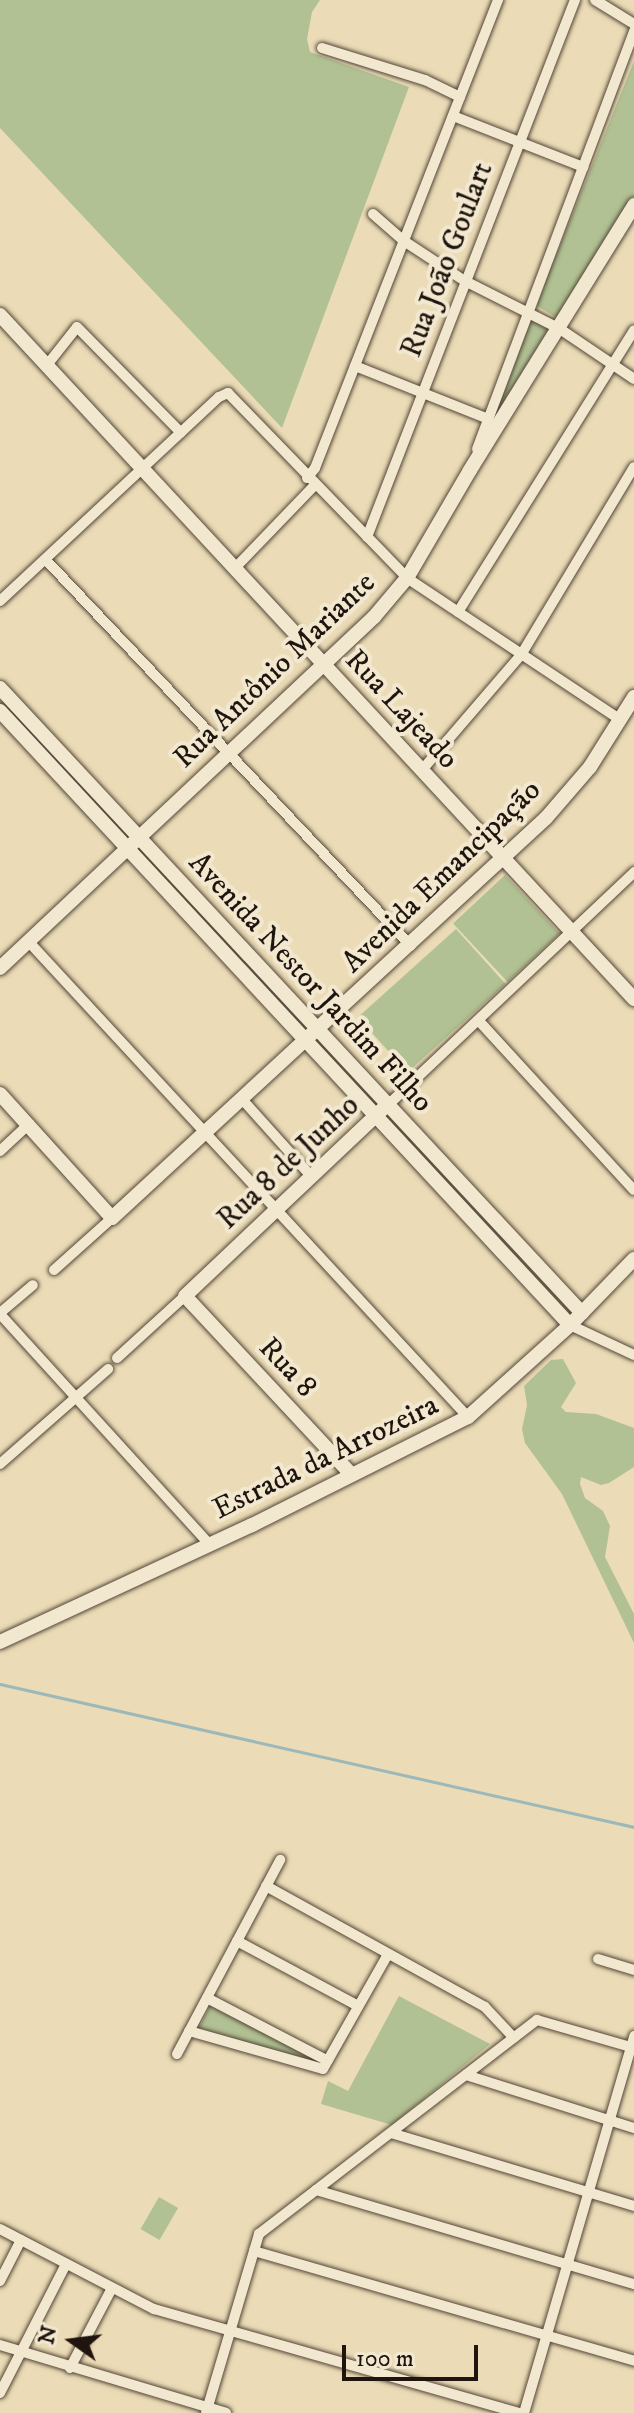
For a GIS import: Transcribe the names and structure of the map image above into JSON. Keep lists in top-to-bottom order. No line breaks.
{"streets":{"main road":["Rua Antônio Mariante","Rua Lajeado","Avenida Emancipação","Avenida Nestor Jardim Filho","Rua 8 de Junho","Rua 8","Estrada da Arrozeira"],"street":["Rua João Goulart"]},"crossings":[["Rua Antônio Mariante","Rua Lajeado"],["Rua Antônio Mariante","Avenida Nestor Jardim Filho"],["Rua Lajeado","Avenida Emancipação"],["Rua Lajeado","Rua 8 de Junho"],["Avenida Emancipação","Avenida Nestor Jardim Filho"],["Avenida Nestor Jardim Filho","Rua 8 de Junho"],["Avenida Nestor Jardim Filho","Estrada da Arrozeira"],["Rua 8 de Junho","Rua 8"],["Rua 8","Estrada da Arrozeira"]],"scale_bar":"100 m","north":"left"}
